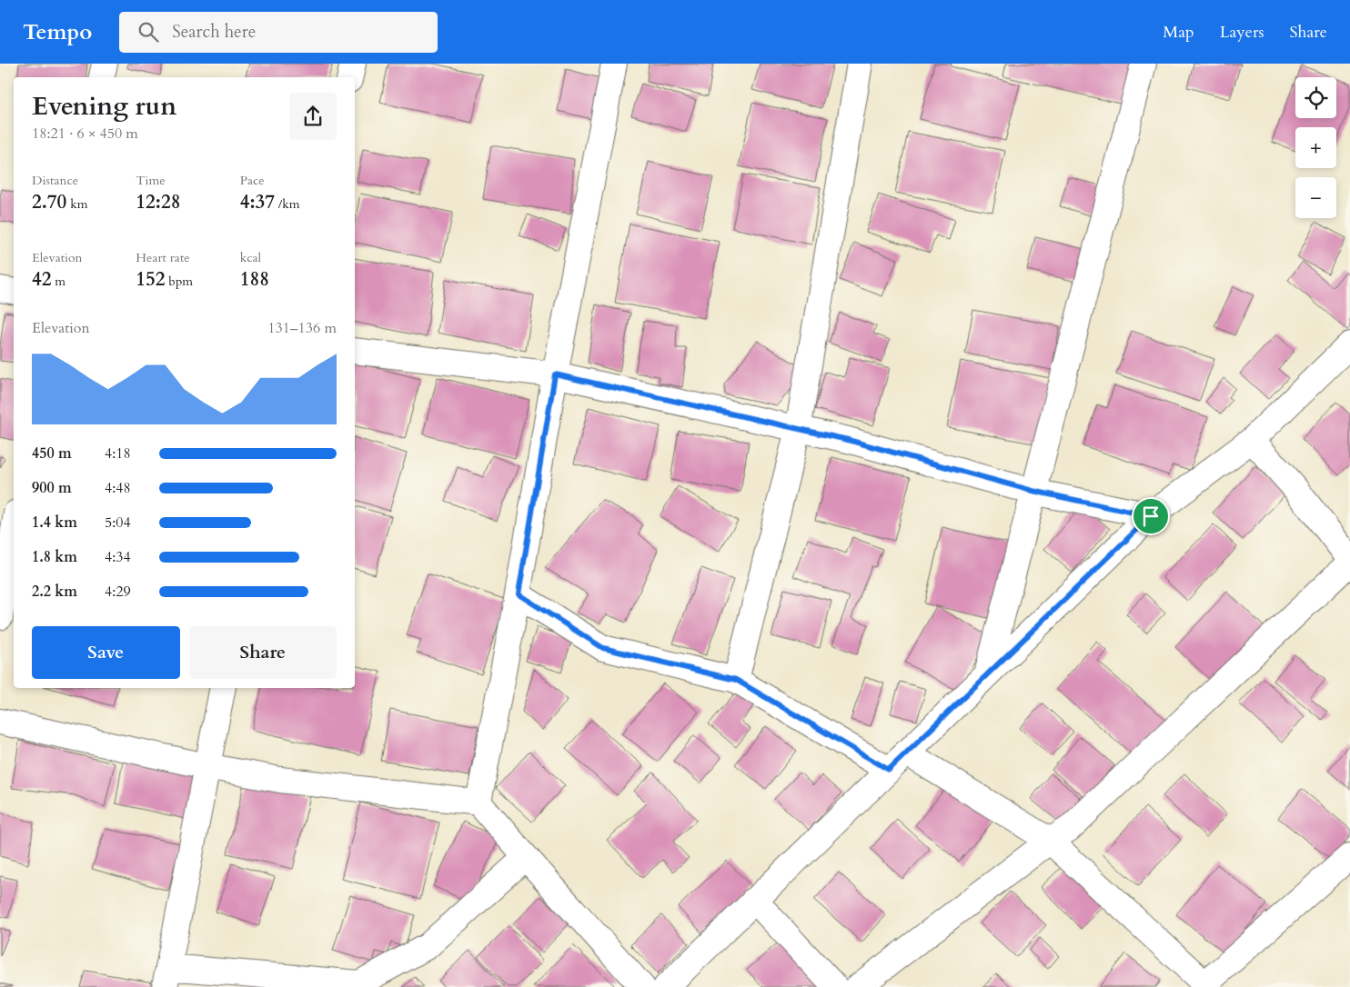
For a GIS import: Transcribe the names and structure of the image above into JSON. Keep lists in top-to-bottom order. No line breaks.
{"page":{"header":"Tempo","search":"Search here","nav":["Map","Layers","Share"],"map_buttons":["+","−"],"heading":["Evening run","18:21 · 6 × 450 m"],"stats":[["Distance","2.70 km"],["Time","12:28"],["Pace","4:37 /km"],["Elevation","42 m"],["Heart rate","152 bpm"],["kcal","188"]],"chart":["Elevation","131–136 m"],"list":[{"name":"450 m","note":"4:18"},{"name":"900 m","note":"4:48"},{"name":"1.4 km","note":"5:04"},{"name":"1.8 km","note":"4:34"},{"name":"2.2 km","note":"4:29"}],"buttons":["Save","Share"]}}
